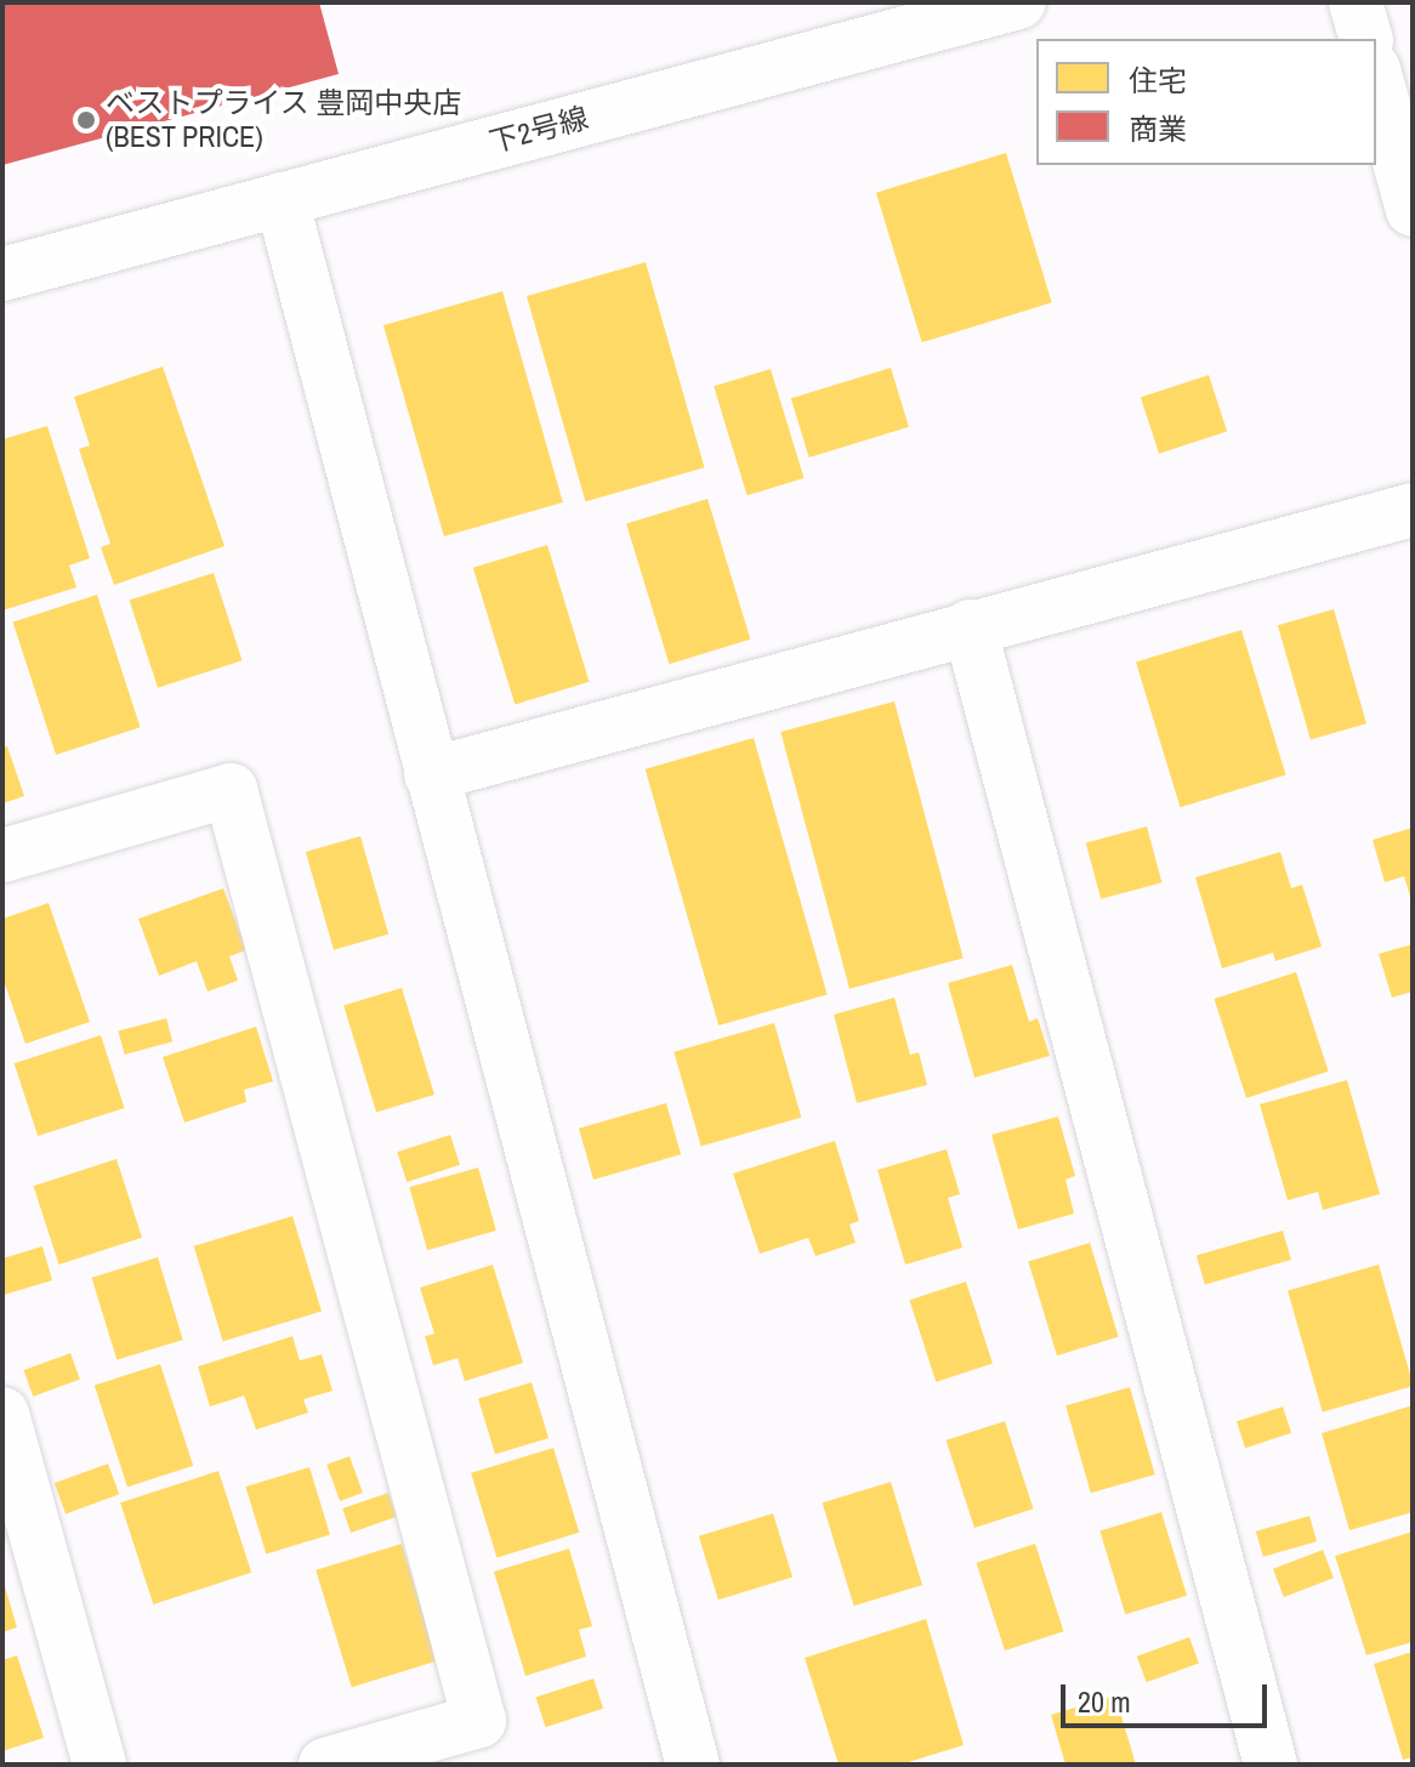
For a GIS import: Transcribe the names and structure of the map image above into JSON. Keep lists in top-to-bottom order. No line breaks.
{"streets":{"street":["下2号線"]},"places":["ベストプライス 豊岡中央店 (BEST PRICE)"],"legend":["住宅","商業"],"scale_bar":"20 m"}
